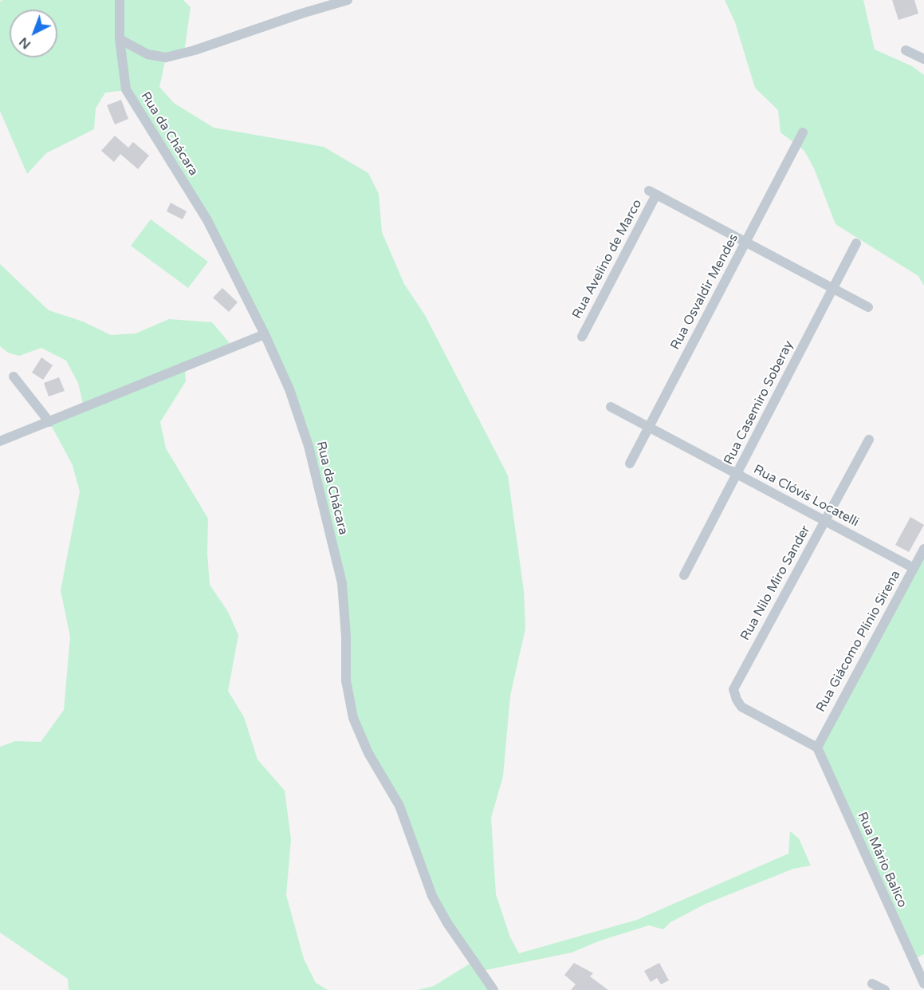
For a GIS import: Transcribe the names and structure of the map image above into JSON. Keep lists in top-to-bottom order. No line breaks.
{"streets":{"street":["Rua da Chácara","Rua Avelino de Marco","Rua Osvaldir Mendes","Rua Casemiro Soberay","Rua Clóvis Locatelli","Rua Nilo Miro Sander","Rua Giácomo Plínio Sirena","Rua Mário Balico"]},"crossings":[["Rua Avelino de Marco","Rua Osvaldir Mendes"],["Rua Osvaldir Mendes","Rua Clóvis Locatelli"],["Rua Casemiro Soberay","Rua Clóvis Locatelli"],["Rua Clóvis Locatelli","Rua Nilo Miro Sander"],["Rua Clóvis Locatelli","Rua Giácomo Plínio Sirena"],["Rua Nilo Miro Sander","Rua Giácomo Plínio Sirena"],["Rua Nilo Miro Sander","Rua Mário Balico"],["Rua Giácomo Plínio Sirena","Rua Mário Balico"]],"north":"bottom left"}
